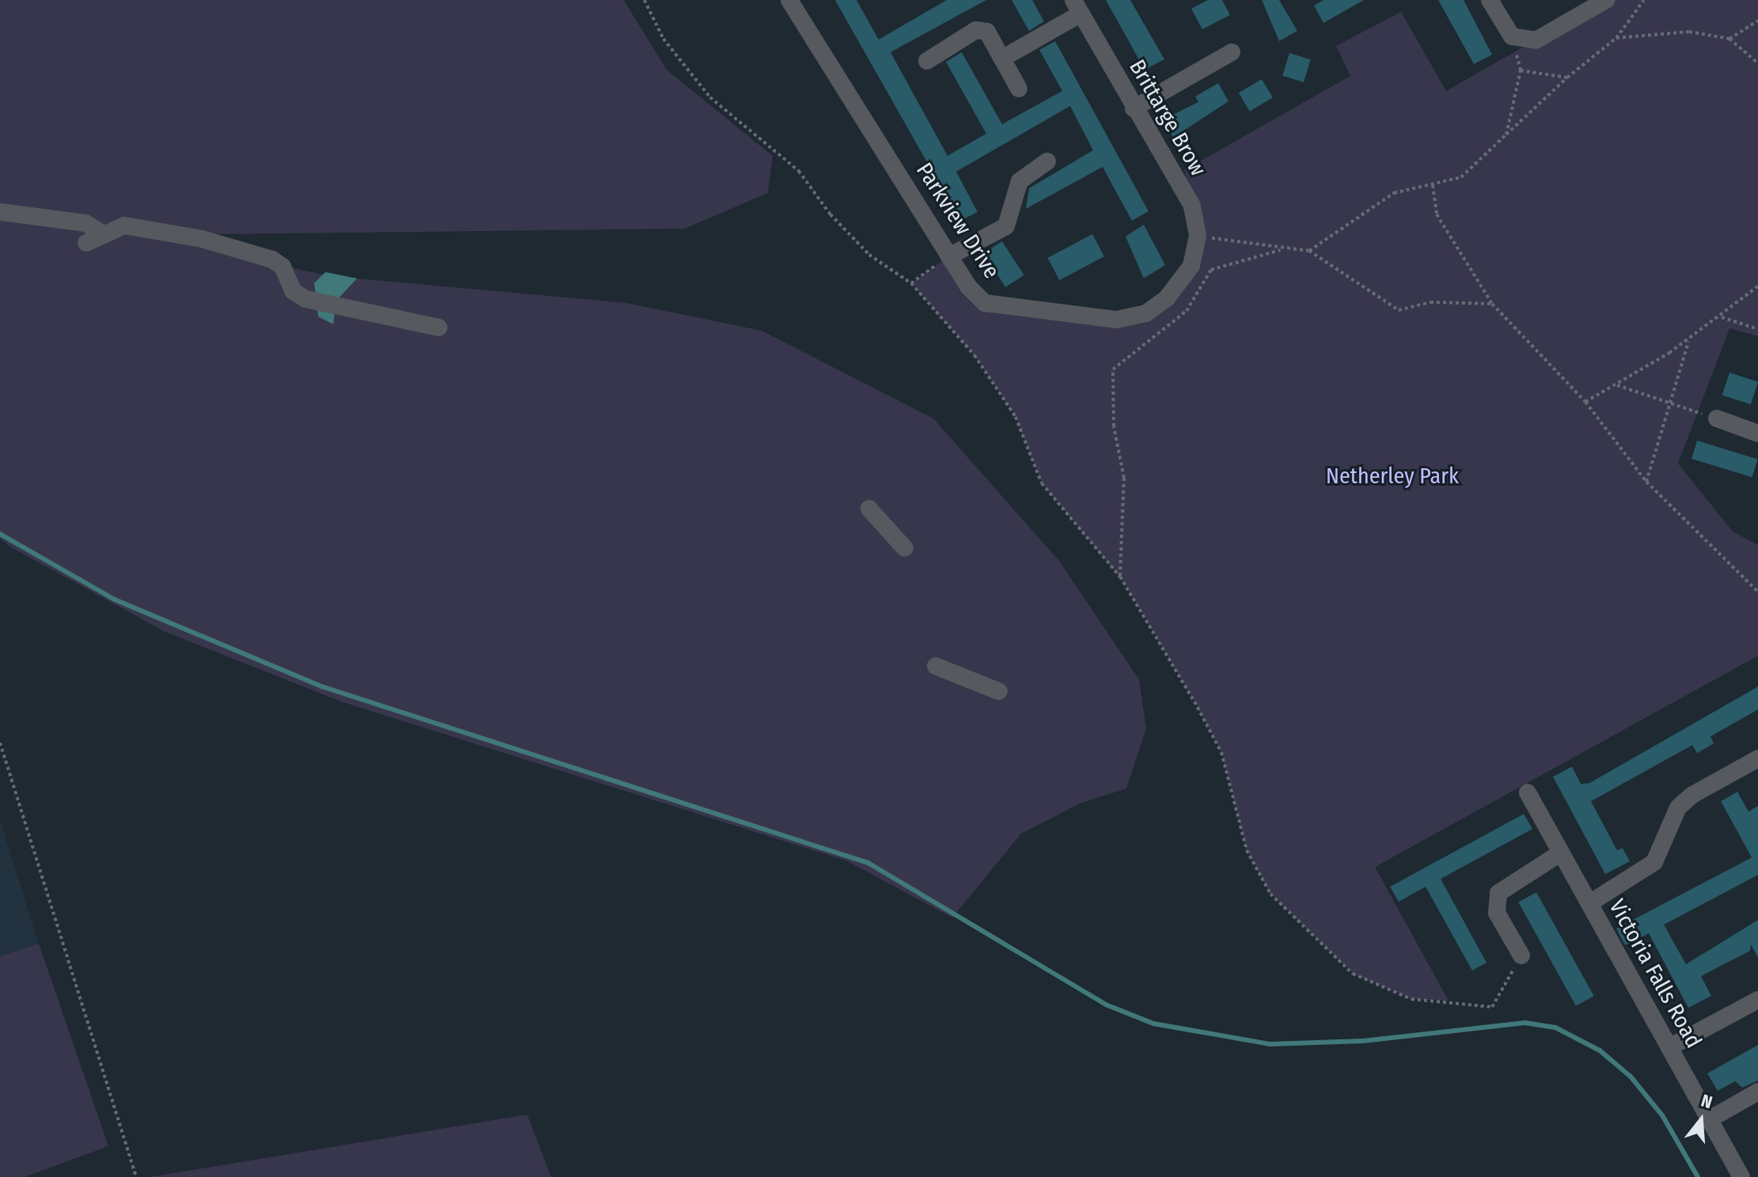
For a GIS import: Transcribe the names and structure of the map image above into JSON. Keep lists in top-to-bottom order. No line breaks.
{"streets":{"street":["Brittarge Brow","Parkview Drive","Victoria Falls Road"]},"crossings":[["Brittarge Brow","Parkview Drive"]],"parks":["Netherley Park"],"north":"top"}
